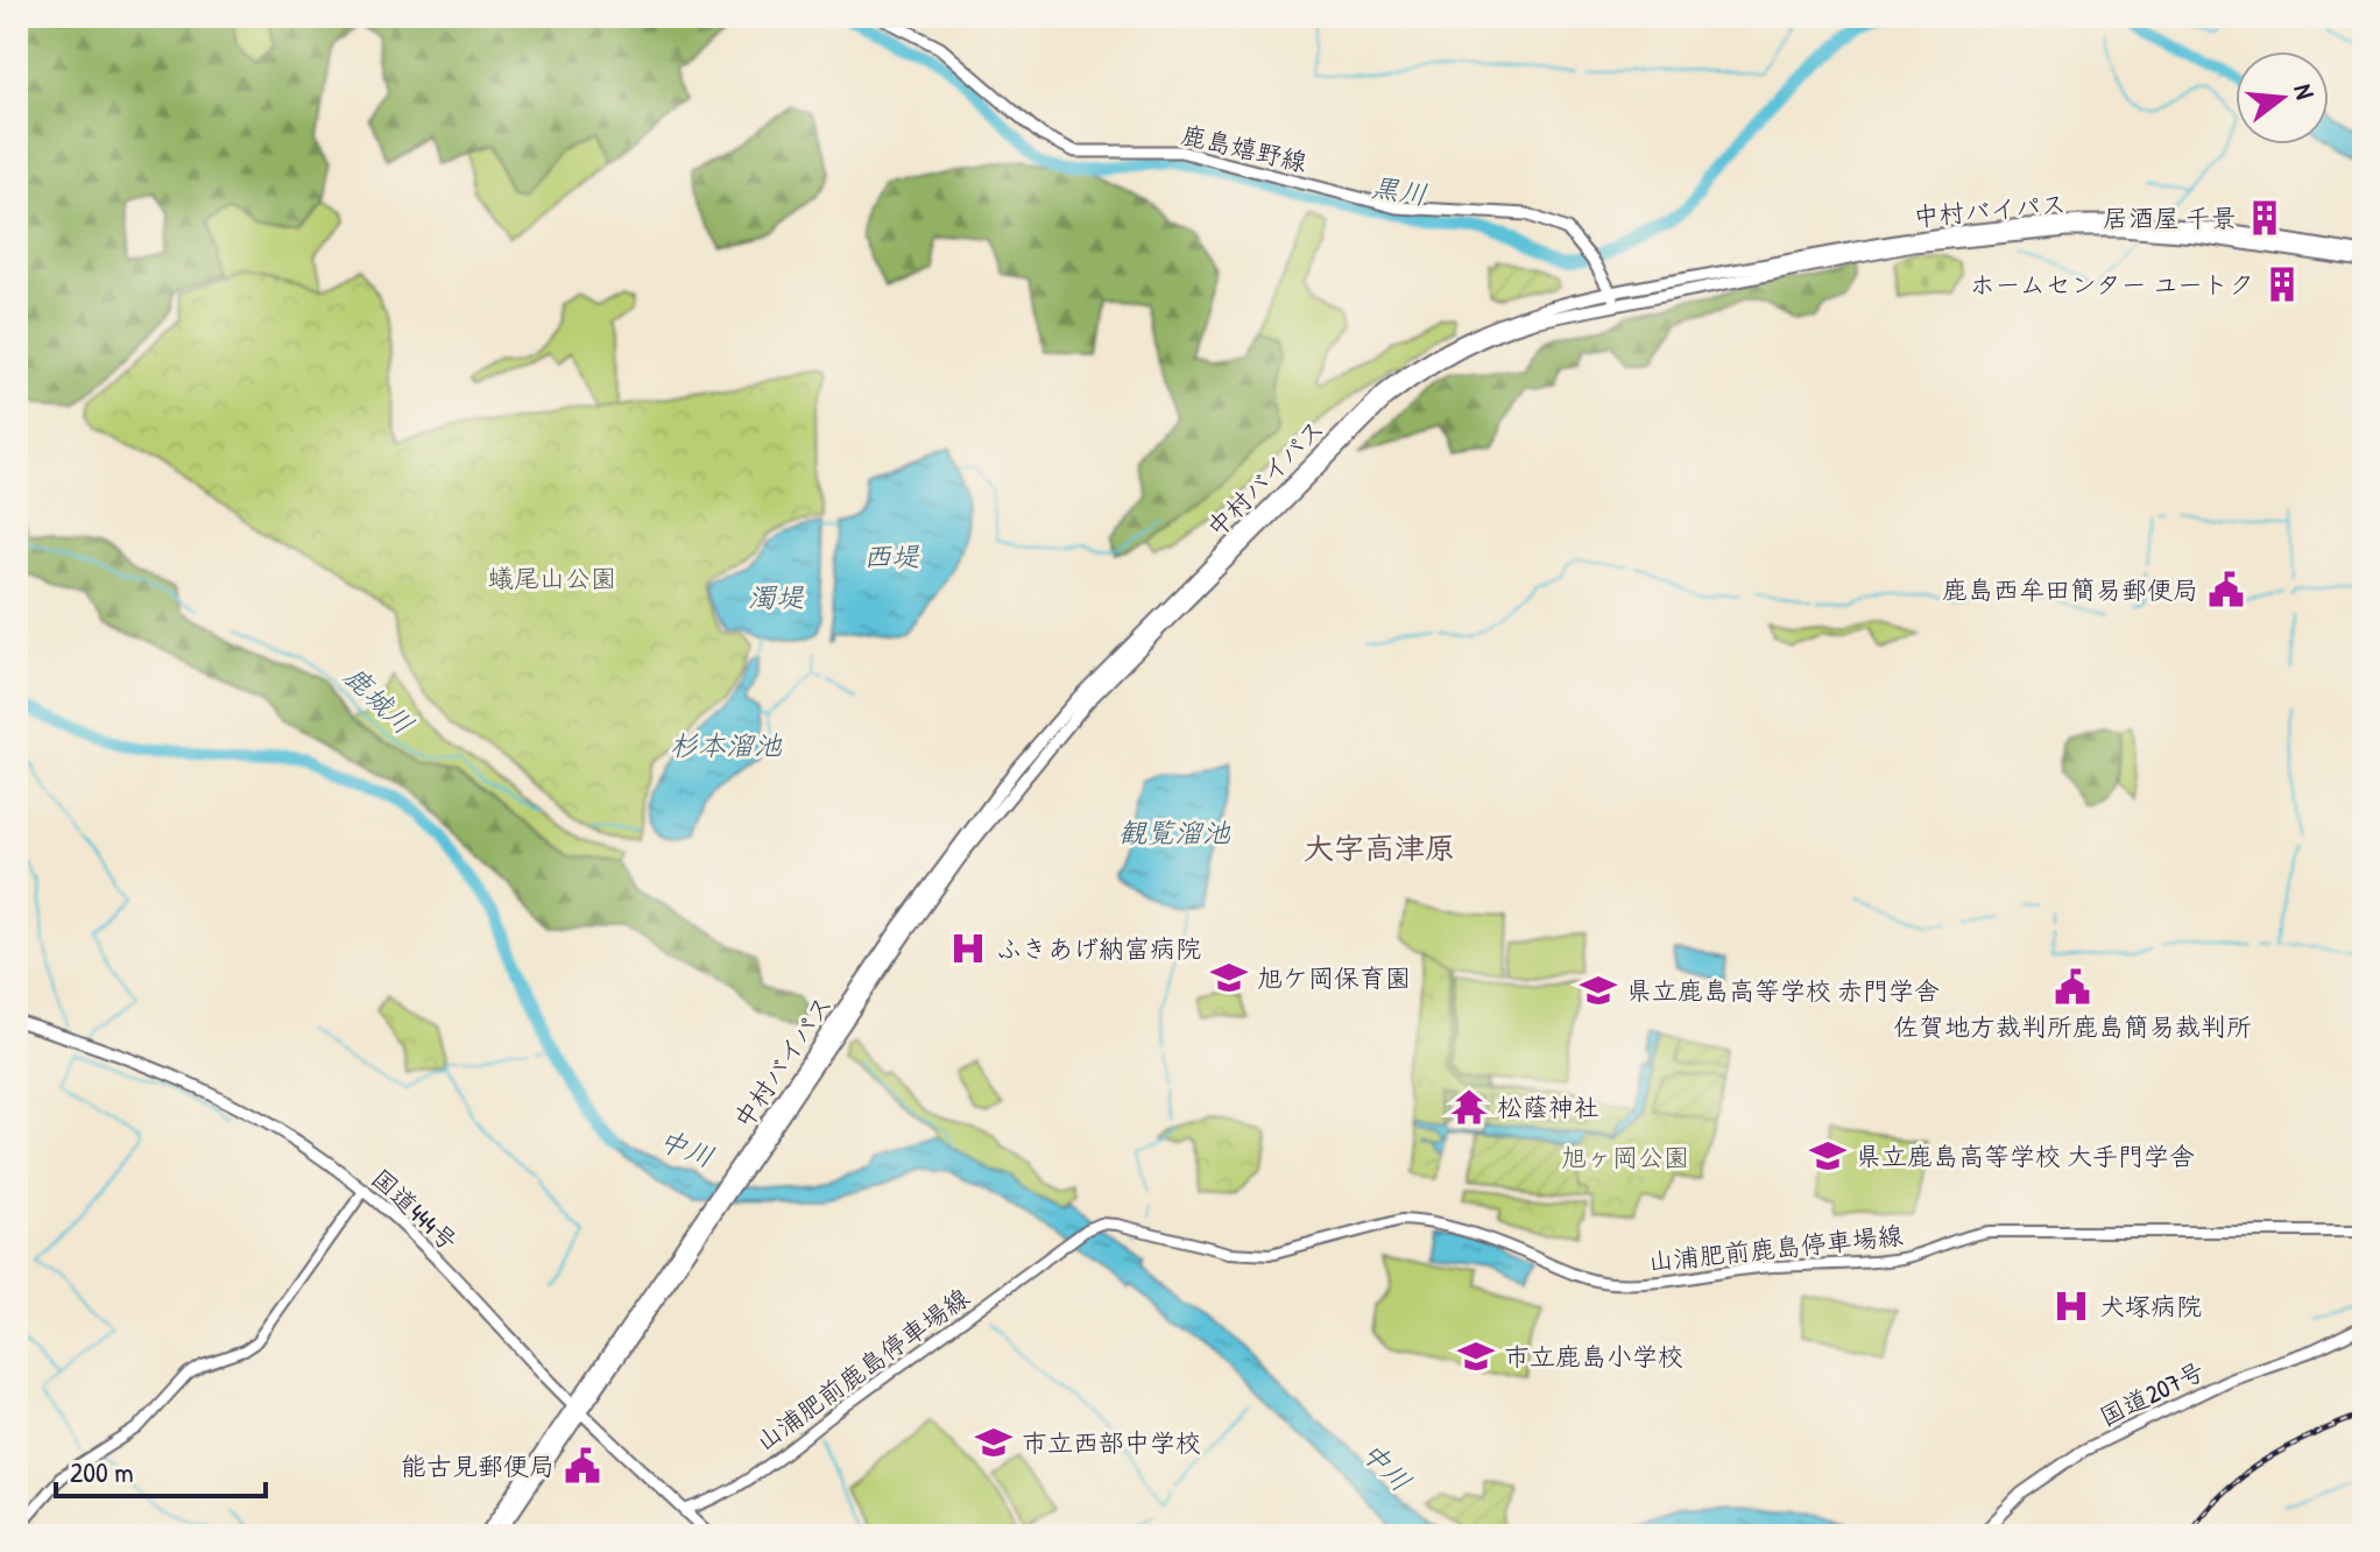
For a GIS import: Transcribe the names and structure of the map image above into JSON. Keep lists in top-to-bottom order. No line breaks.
{"streets":{"main road":["鹿島嬉野線","中村バイパス","国道444号","山浦肥前鹿島停車場線","国道207号"]},"crossings":[["鹿島嬉野線","中村バイパス"],["中村バイパス","国道444号"],["国道444号","山浦肥前鹿島停車場線"]],"districts":["大字高津原"],"water":["黒川","西堤","濁堤","鹿城川","杉本溜池","観覧溜池","中川"],"parks":["蟻尾山公園","旭ヶ岡公園"],"places":{"building":["居酒屋 千景","ホームセンター ユートク"],"public building":["鹿島西牟田簡易郵便局","佐賀地方裁判所鹿島簡易裁判所","能古見郵便局"],"hospital":["ふきあげ納富病院","犬塚病院"],"school or university":["旭ケ岡保育園","県立鹿島高等学校 赤門学舎","県立鹿島高等学校 大手門学舎","市立鹿島小学校","市立西部中学校"],"temple":["松蔭神社"]},"scale_bar":"200 m","north":"right"}
